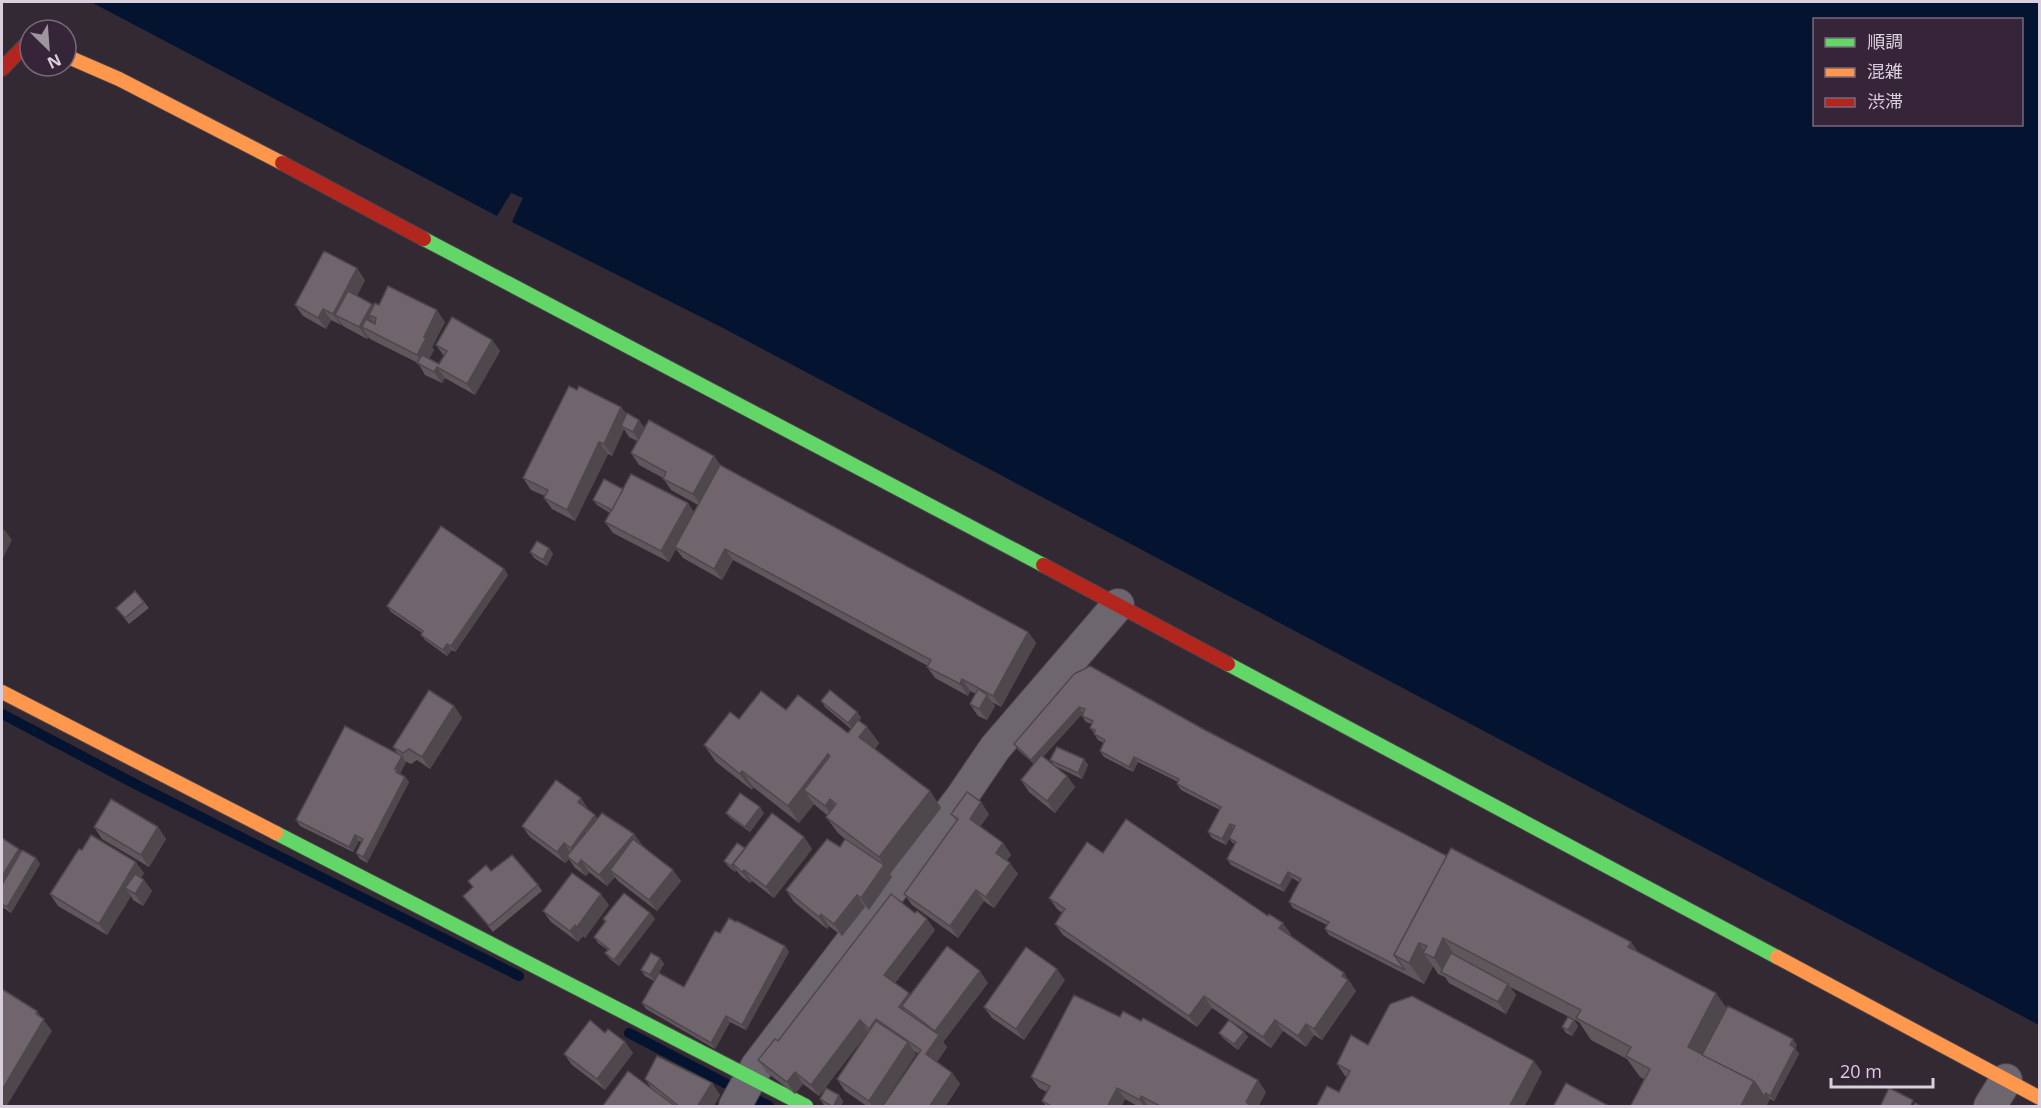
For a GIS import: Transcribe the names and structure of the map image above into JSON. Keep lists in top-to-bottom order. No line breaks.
{"legend":["順調","混雑","渋滞"],"scale_bar":"20 m","north":"bottom right"}
